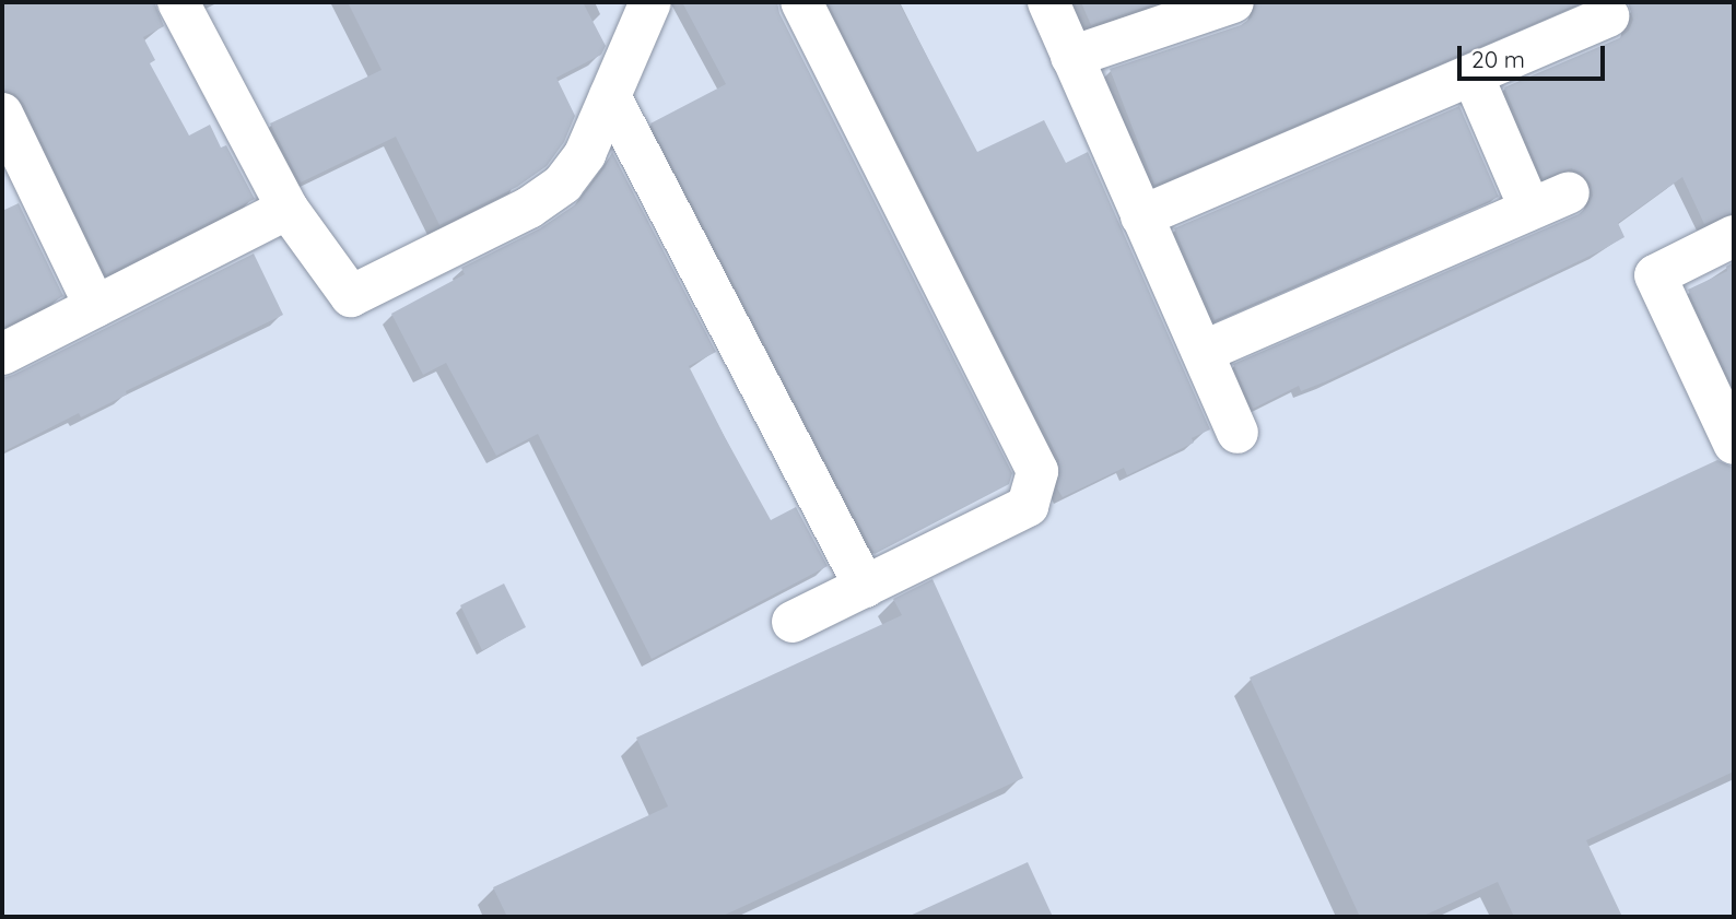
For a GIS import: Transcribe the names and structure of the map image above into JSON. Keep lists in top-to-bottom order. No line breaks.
{"scale_bar":"20 m"}
